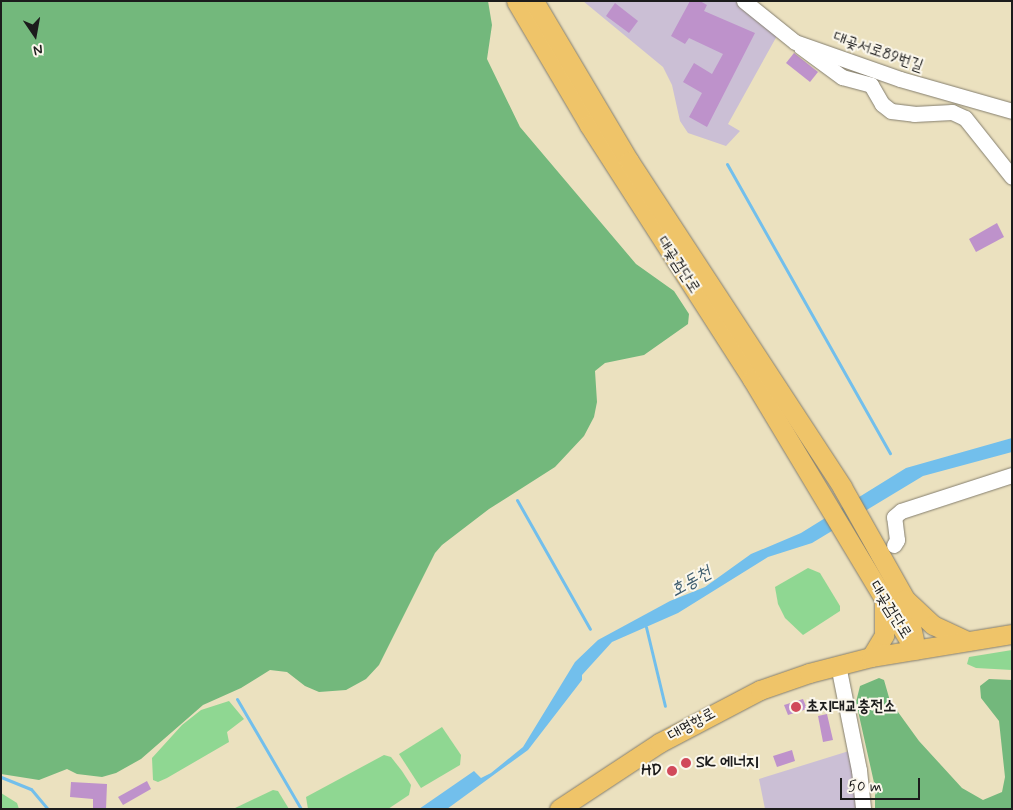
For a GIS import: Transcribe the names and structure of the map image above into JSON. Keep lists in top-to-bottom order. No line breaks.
{"streets":{"main road":["대곶검단로","대명항로"],"street":["대곶서로89번길"]},"crossings":[["대곶검단로","대명항로"]],"water":["호동천"],"places":["초지대교충전소","SK 에너지","HD"],"scale_bar":"50 m","north":"bottom"}
